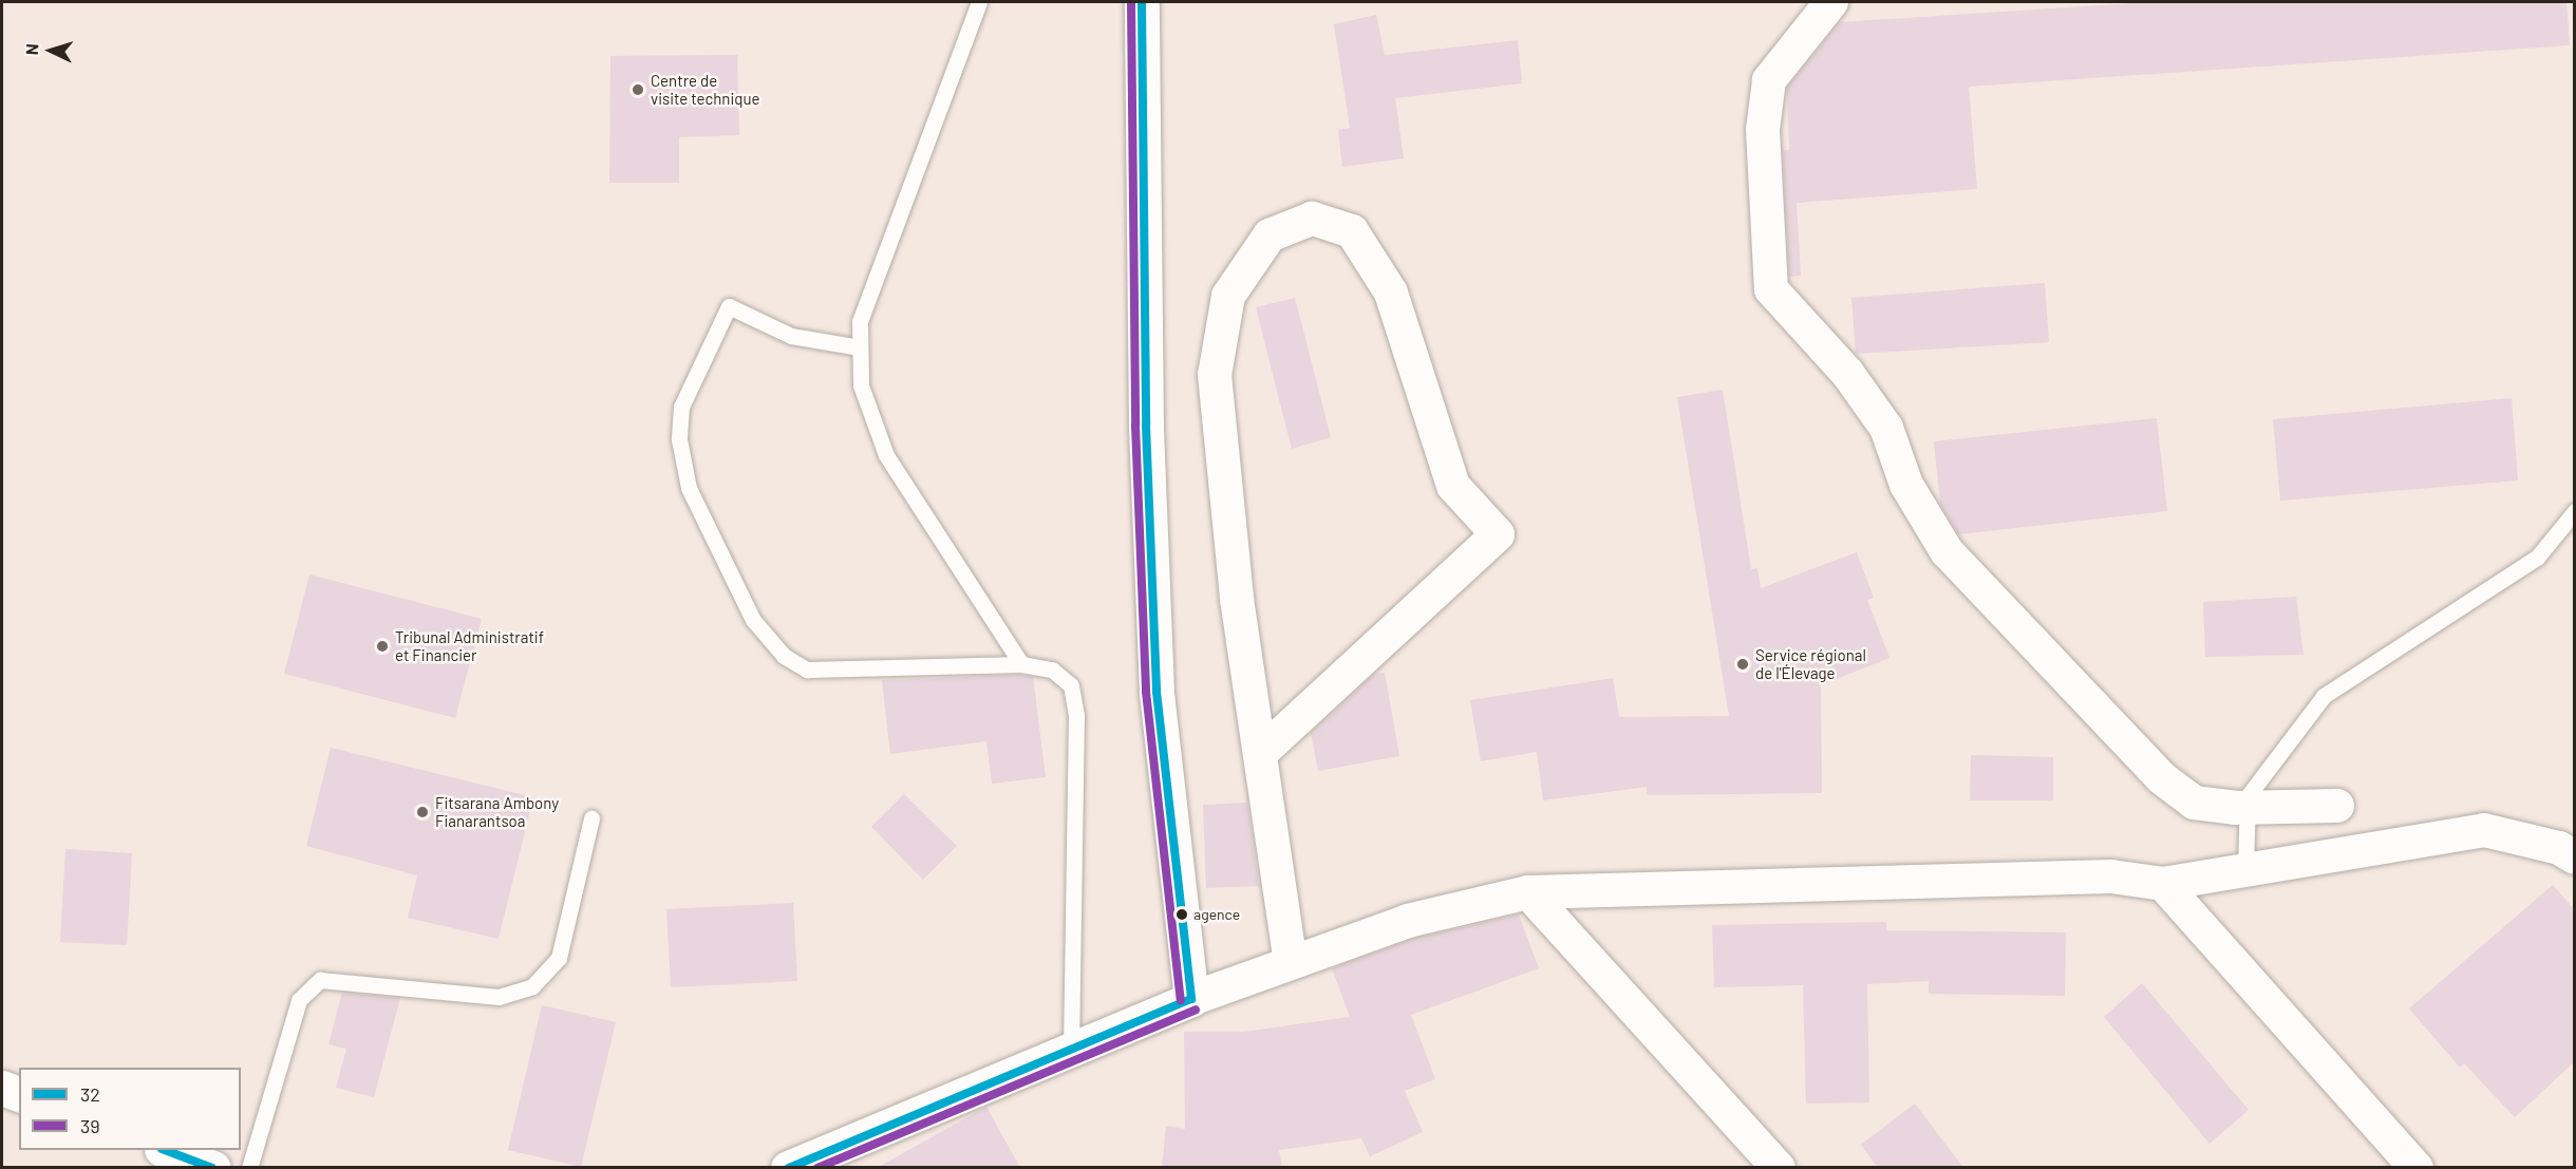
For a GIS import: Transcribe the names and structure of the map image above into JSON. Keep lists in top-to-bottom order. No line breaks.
{"places":["Centre de visite technique","Tribunal Administratif et Financier","Service régional de l'Élevage","Fitsarana Ambony Fianarantsoa","agence"],"lines":["transit line 32","transit line 39"],"legend":["32","39"],"north":"left"}
